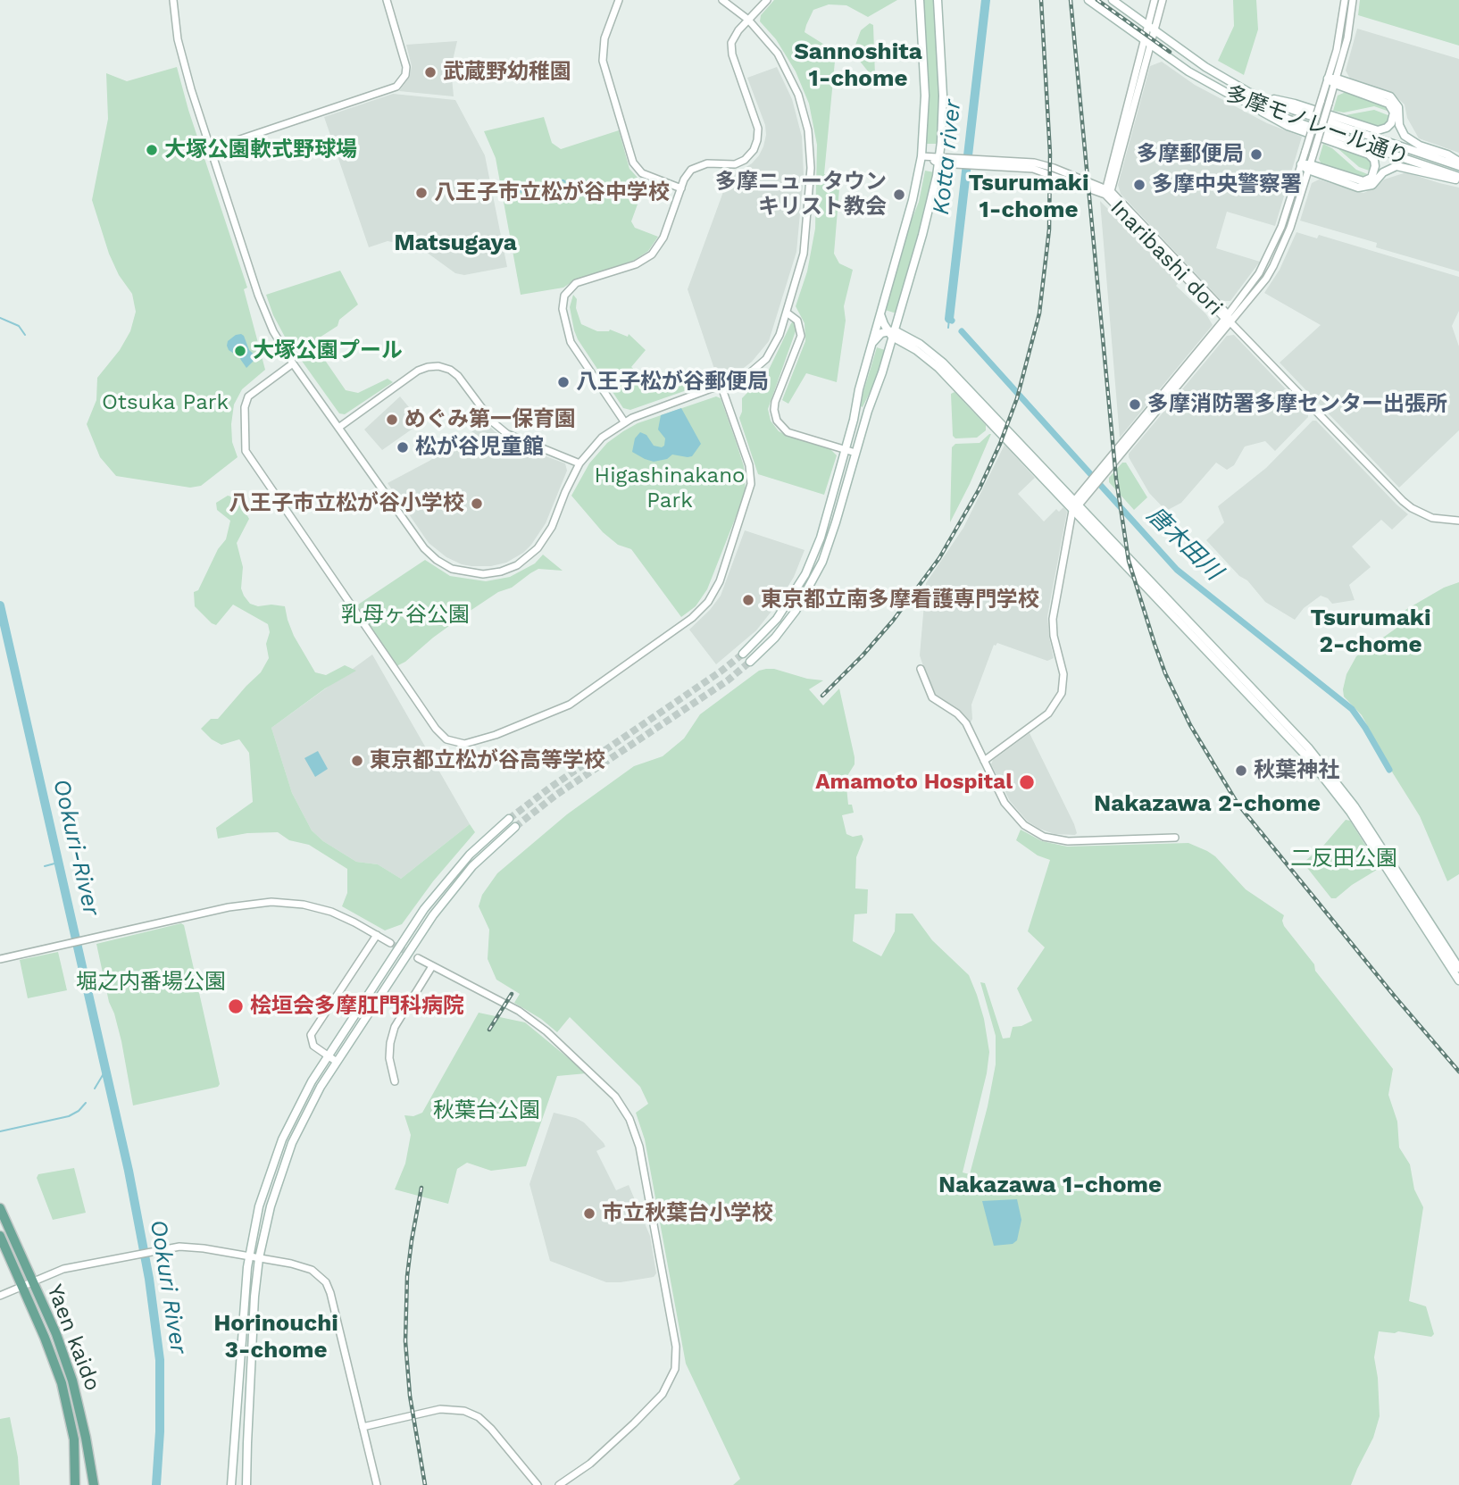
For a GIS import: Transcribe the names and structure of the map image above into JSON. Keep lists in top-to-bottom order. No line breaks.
{"streets":{"main road":["多摩モノレール通り","Yaen kaido"],"street":["Inaribashi dori"]},"districts":["Sannoshita 1-chome","Tsurumaki 1-chome","Matsugaya","Tsurumaki 2-chome","Nakazawa 2-chome","Nakazawa 1-chome","Horinouchi 3-chome"],"water":["Kotta river","唐木田川","Ookuri-River","Ookuri River"],"parks":["Otsuka Park","Higashinakano Park","乳母ヶ谷公園","二反田公園","堀之内番場公園","秋葉台公園"],"places":["武蔵野幼稚園","大塚公園軟式野球場","多摩郵便局","多摩中央警察署","八王子市立松が谷中学校","多摩ニュータウン キリスト教会","大塚公園プール","八王子松が谷郵便局","多摩消防署多摩センター出張所","めぐみ第一保育園","松が谷児童館","八王子市立松が谷小学校","東京都立南多摩看護専門学校","東京都立松が谷高等学校","秋葉神社","Amamoto Hospital","桧垣会多摩肛門科病院","市立秋葉台小学校"]}
